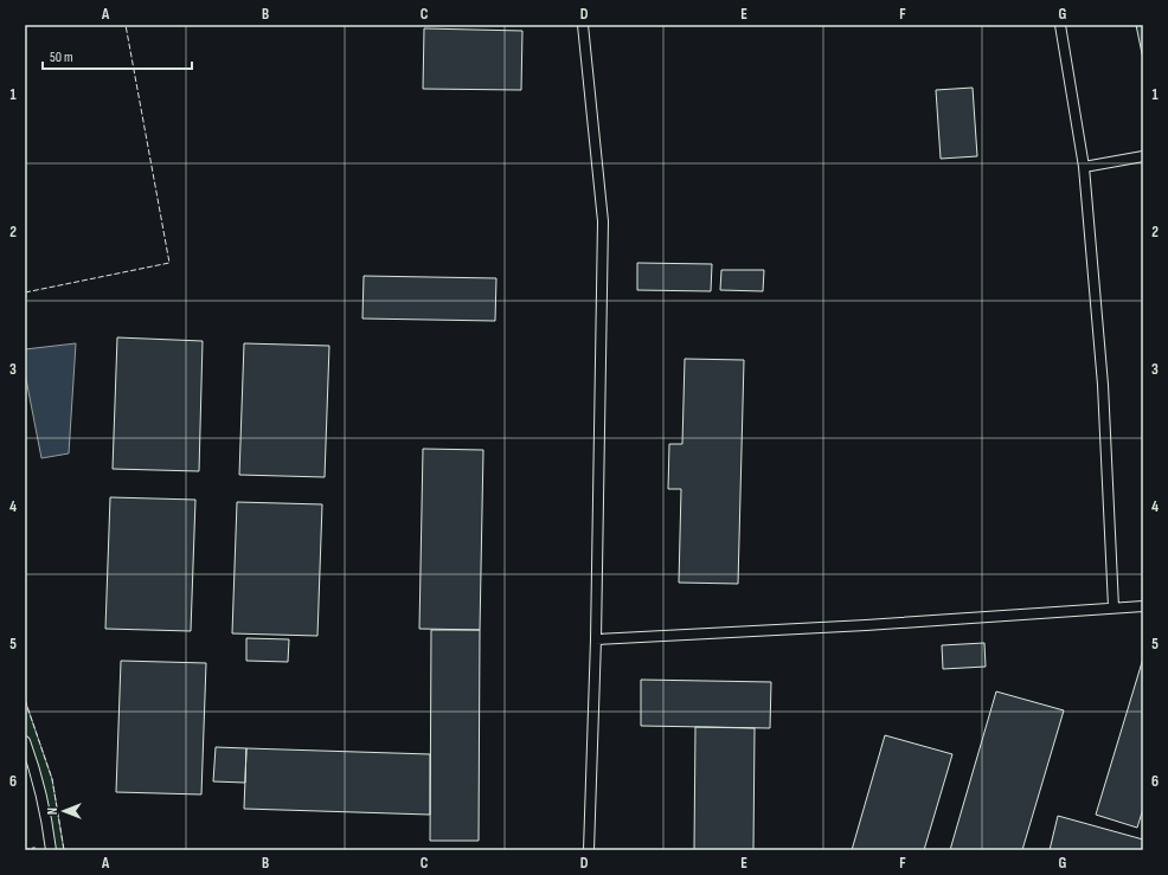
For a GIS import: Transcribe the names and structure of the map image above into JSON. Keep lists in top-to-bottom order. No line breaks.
{"scale_bar":"50 m","north":"left","grid":{"columns":["A","B","C","D","E","F","G"],"rows":["1","2","3","4","5","6"]}}
